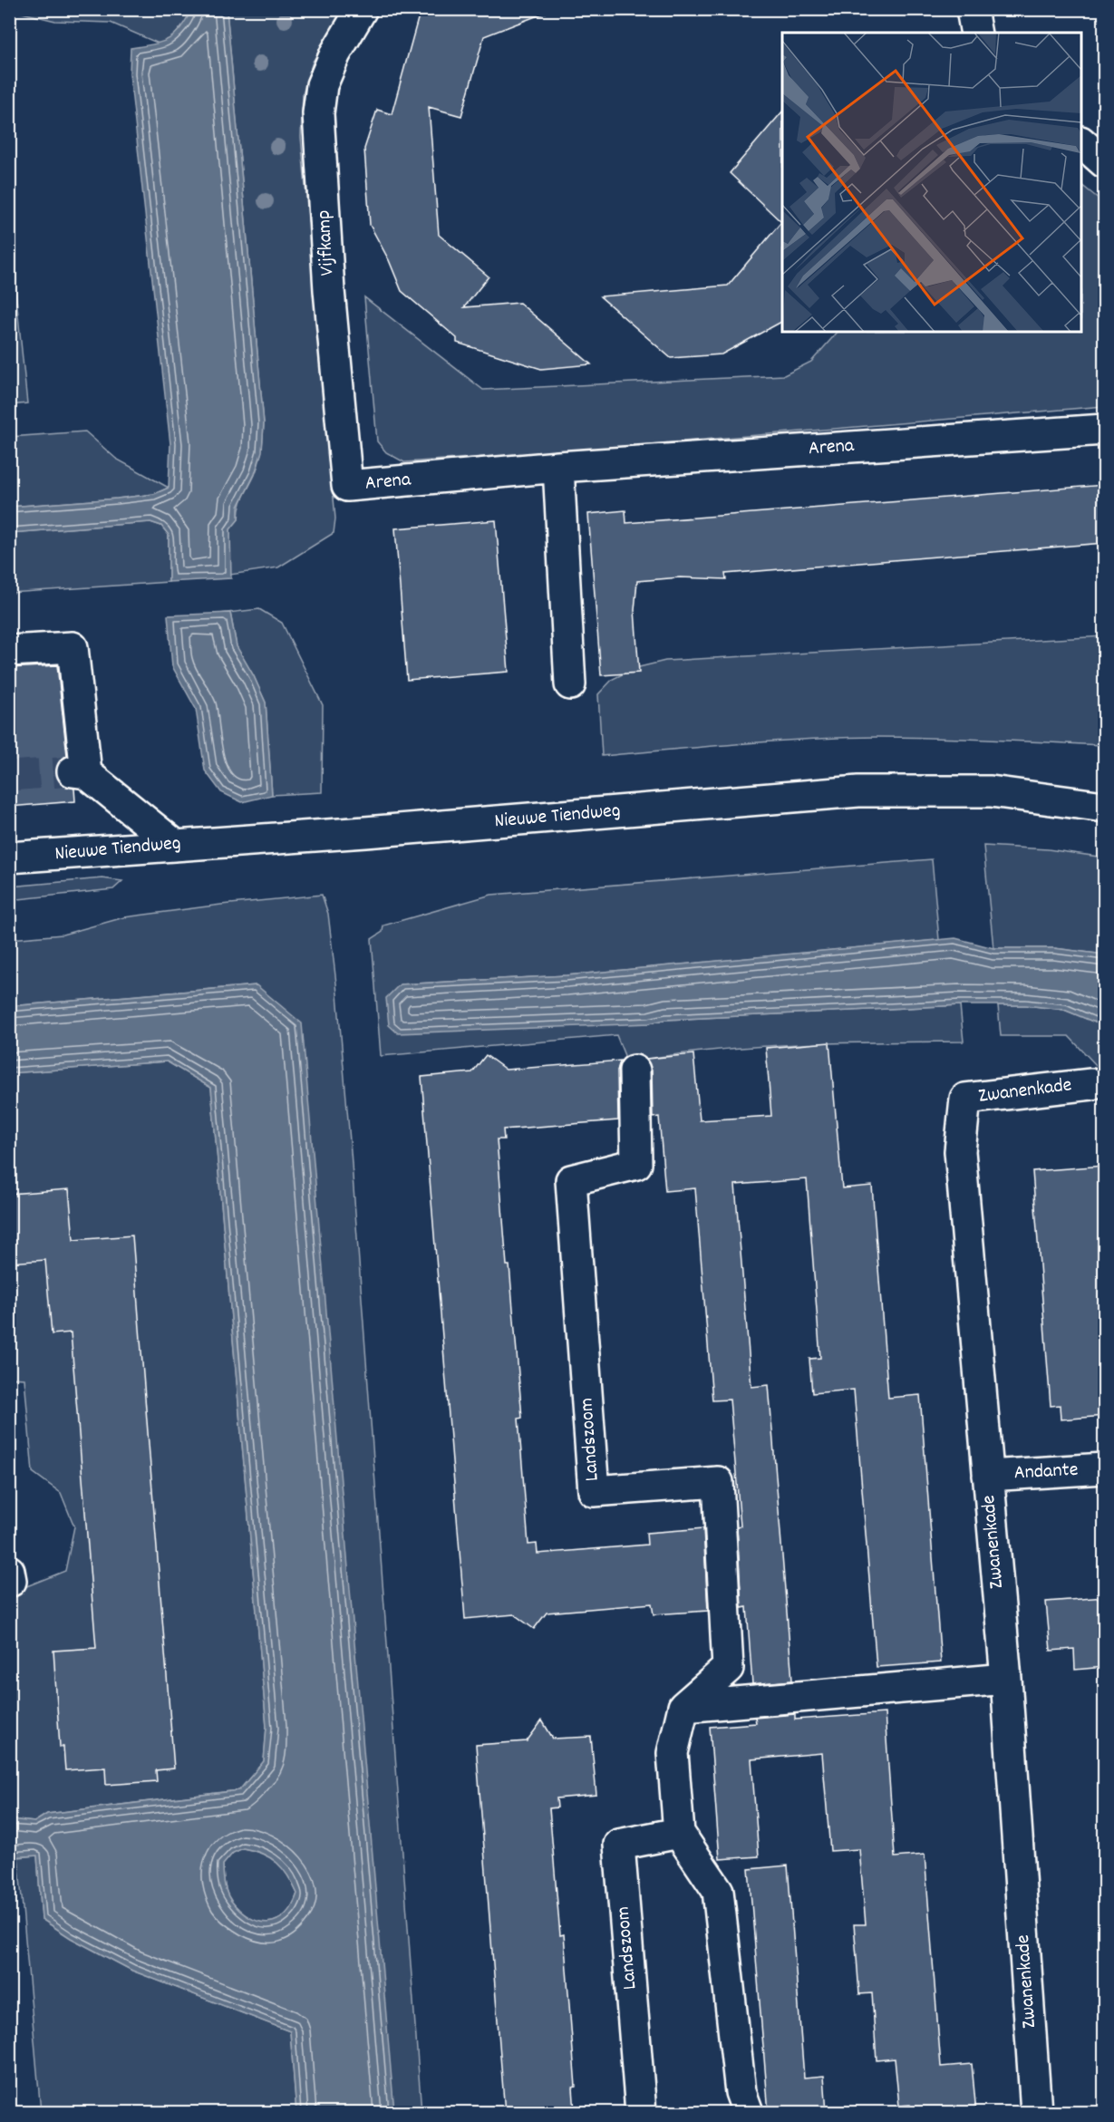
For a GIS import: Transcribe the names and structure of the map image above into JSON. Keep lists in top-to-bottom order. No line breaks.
{"streets":{"street":["Vijfkamp","Arena","Nieuwe Tiendweg","Zwanenkade","Landszoom","Andante"]},"crossings":[["Vijfkamp","Arena"],["Zwanenkade","Andante"]]}
